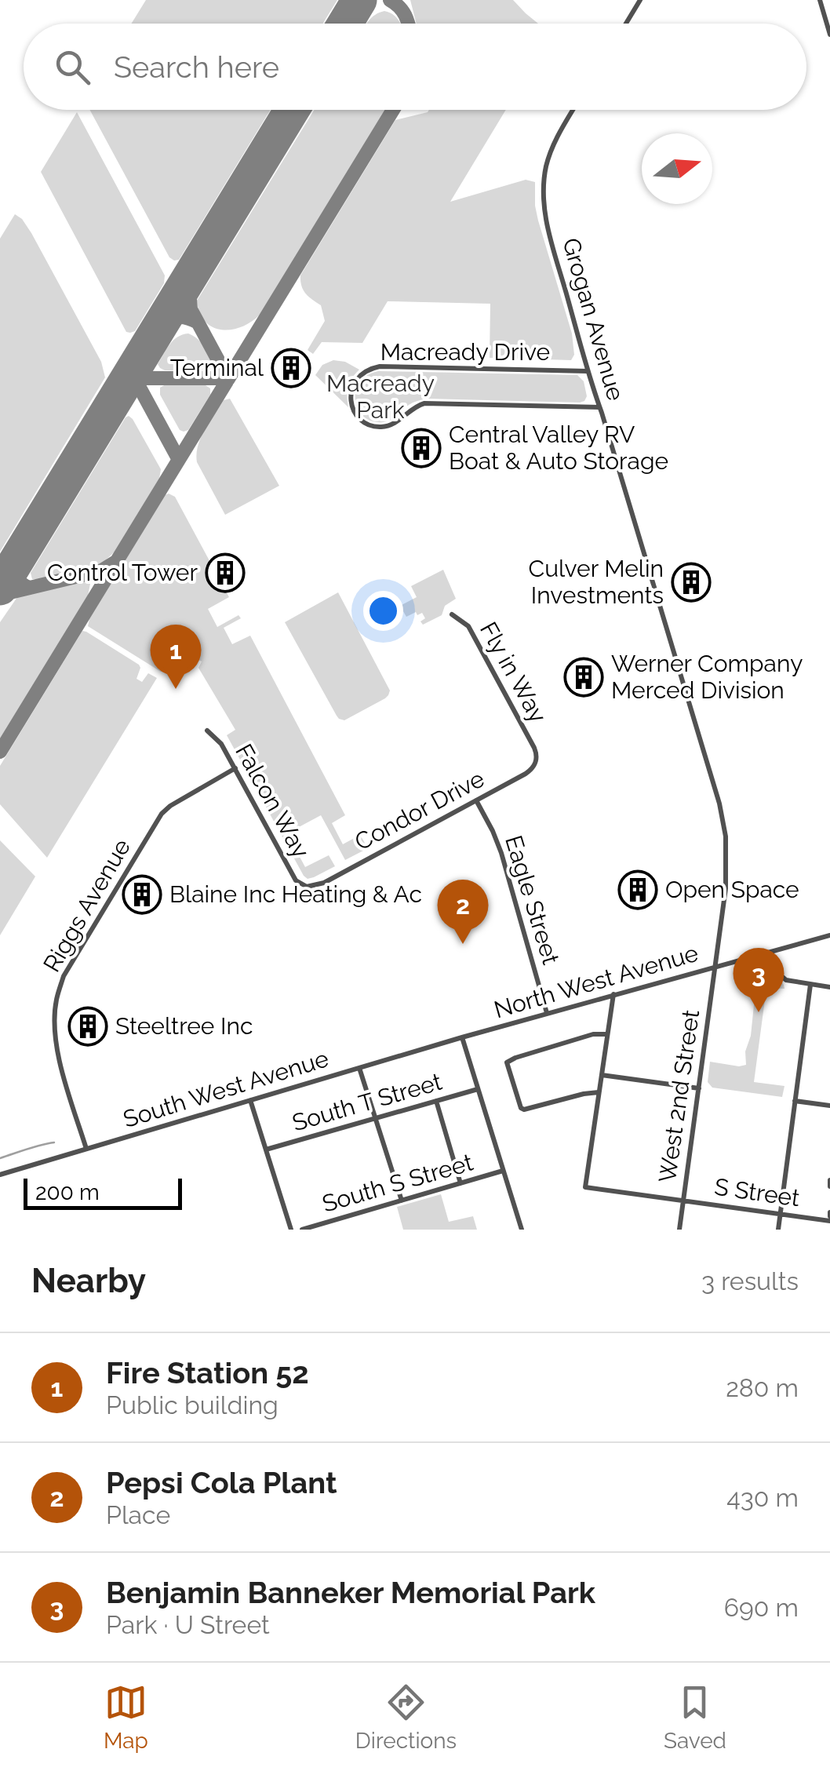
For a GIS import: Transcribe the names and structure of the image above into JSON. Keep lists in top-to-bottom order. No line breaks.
{"streets":{"street":["Grogan Avenue","Macready Drive","Fly in Way","Falcon Way","Condor Drive","Eagle Street","Riggs Avenue","North West Avenue","South West Avenue","West 2nd Street","South T Street","South S Street","S Street"]},"crossings":[["Grogan Avenue","Macready Drive"],["Grogan Avenue","North West Avenue"],["Grogan Avenue","West 2nd Street"],["Fly in Way","Condor Drive"],["Falcon Way","Condor Drive"],["Falcon Way","Riggs Avenue"],["Condor Drive","Eagle Street"],["Eagle Street","North West Avenue"],["Riggs Avenue","South West Avenue"],["North West Avenue","South West Avenue"],["North West Avenue","West 2nd Street"],["West 2nd Street","S Street"]],"parks":["Macready Park"],"places":{"building":["Terminal","Central Valley RV Boat & Auto Storage","Control Tower","Culver Melin Investments","Werner Company Merced Division","Open Space","Blaine Inc Heating & Ac","Steeltree Inc"]},"scale_bar":"200 m","north":"right","page":{"search":"Search here","pins":["1","2","3"],"scale":"200 m","heading":["Nearby","3 results"],"list":[{"mark":"1","name":"Fire Station 52","note":"Public building","value":"280 m"},{"mark":"2","name":"Pepsi Cola Plant","note":"Place","value":"430 m"},{"mark":"3","name":"Benjamin Banneker Memorial Park","note":"Park · U Street","value":"690 m"}],"nav":["Map","Directions","Saved"]}}
